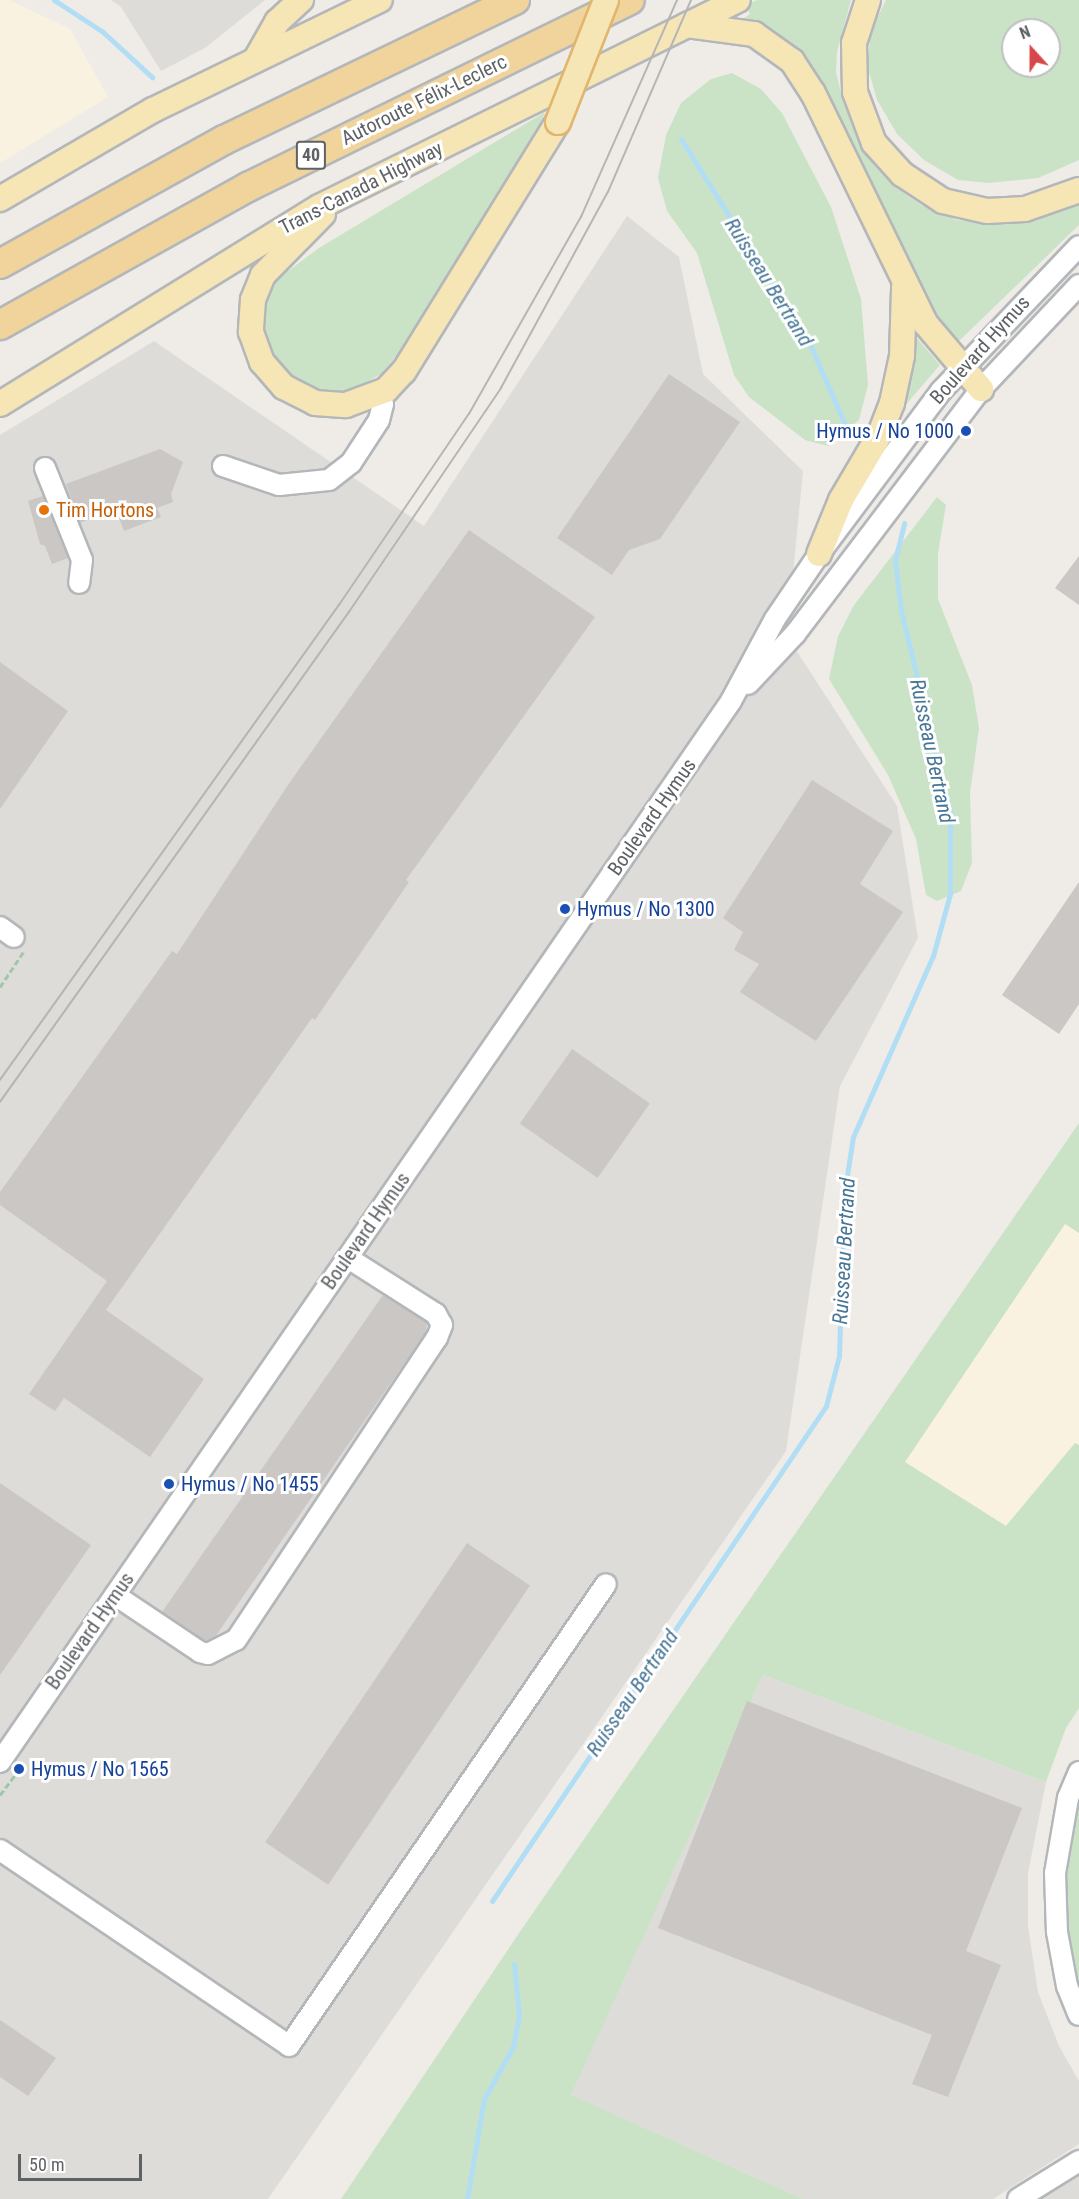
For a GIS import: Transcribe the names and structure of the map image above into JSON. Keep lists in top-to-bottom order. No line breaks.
{"streets":{"highway":["Autoroute Félix-Leclerc","40"],"main road":["Trans-Canada Highway"],"street":["Boulevard Hymus"]},"water":["Ruisseau Bertrand"],"places":["Hymus / No 1000","Tim Hortons","Hymus / No 1300","Hymus / No 1455","Hymus / No 1565"],"scale_bar":"50 m","north":"top"}
